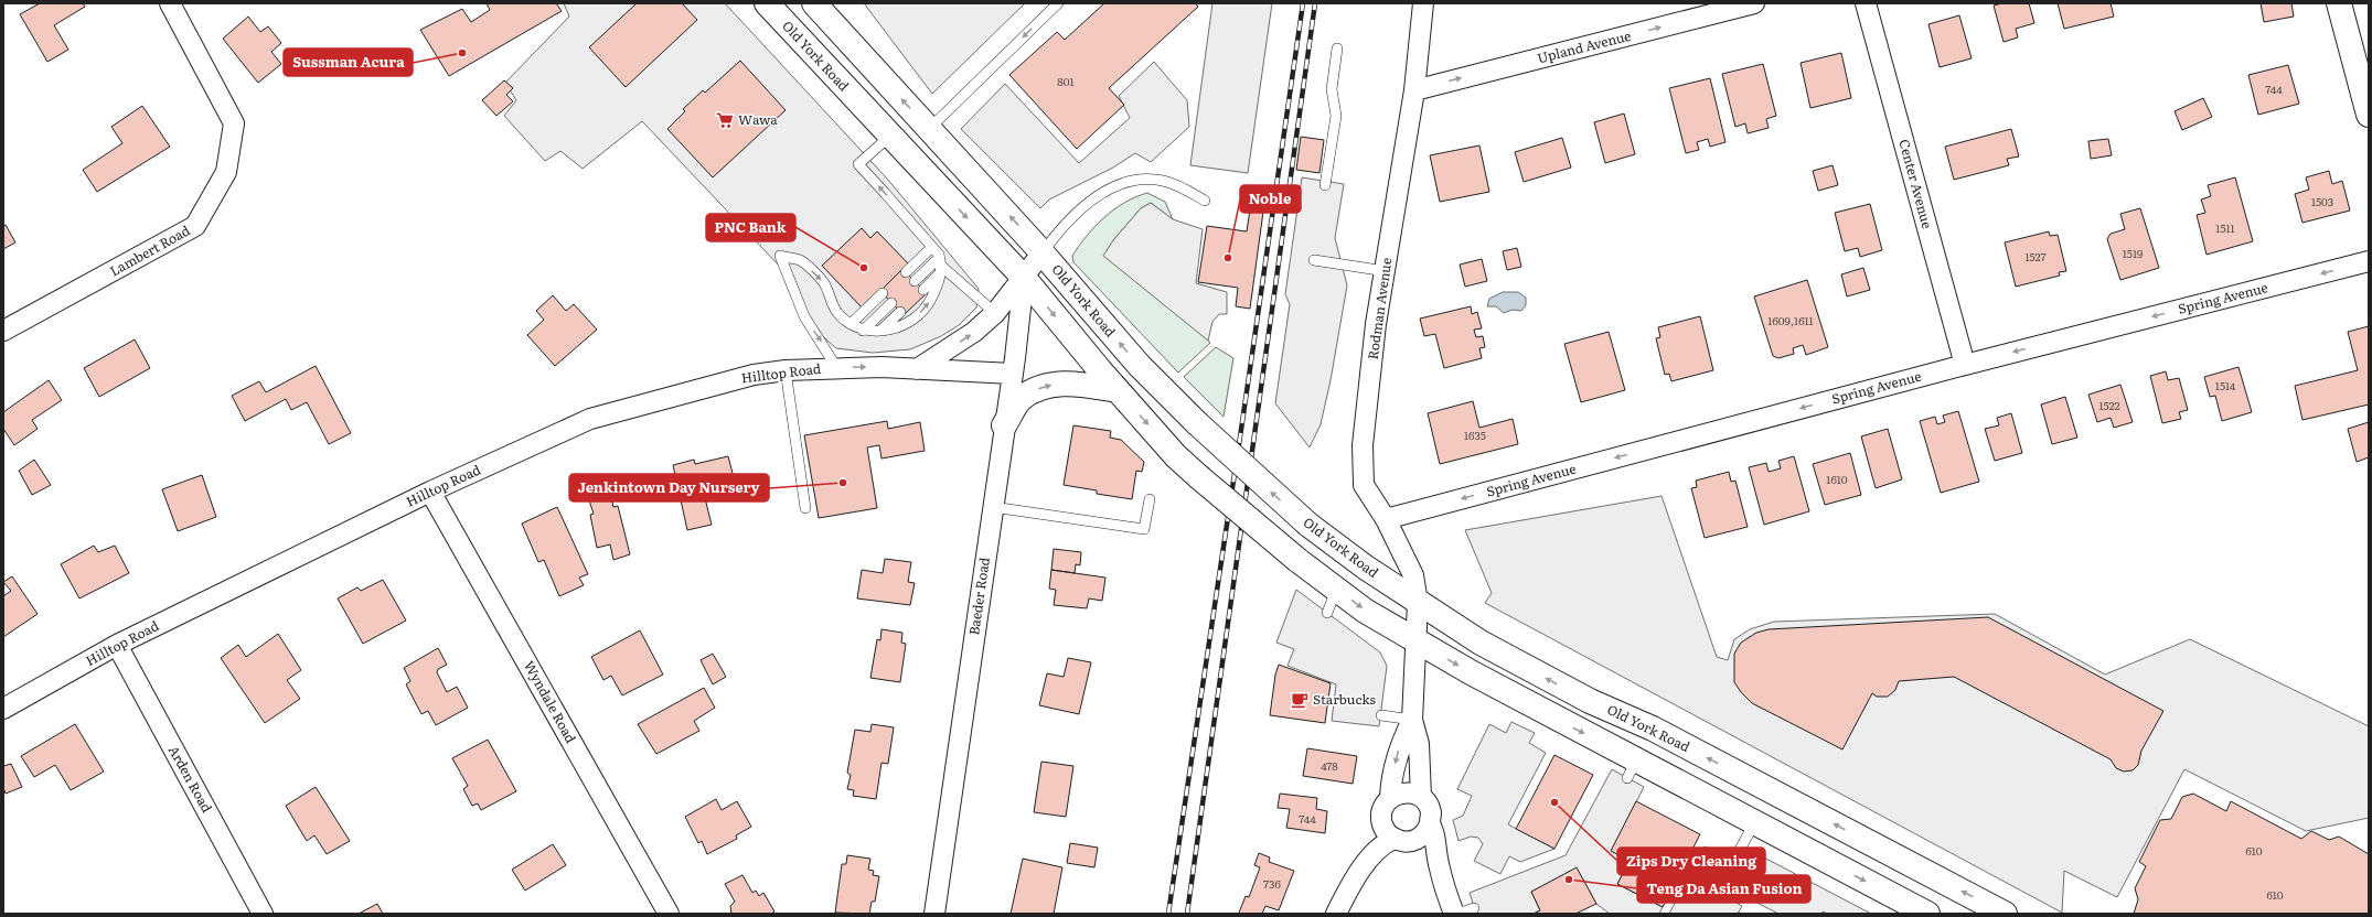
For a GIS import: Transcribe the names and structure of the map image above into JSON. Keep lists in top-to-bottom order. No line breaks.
{"streets":{"main road":["Old York Road"],"street":["Upland Avenue","Center Avenue","Lambert Road","Spring Avenue","Rodman Avenue","Hilltop Road","Baeder Road","Wyndale Road","Arden Road"]},"crossings":[["Upland Avenue","Rodman Avenue"],["Old York Road","Rodman Avenue"],["Old York Road","Baeder Road"],["Center Avenue","Spring Avenue"],["Spring Avenue","Rodman Avenue"],["Hilltop Road","Baeder Road"],["Hilltop Road","Wyndale Road"],["Hilltop Road","Arden Road"]],"one_way":["Upland Avenue","Spring Avenue"],"places":{"other":["Sussman Acura","Noble","PNC Bank","Jenkintown Day Nursery","Zips Dry Cleaning","Teng Da Asian Fusion"],"supermarket":["Wawa"],"cafe":["Starbucks"]},"house_numbers":["801","744","1503","1511","1519","1527","1609,1611","1514","1522","1635","1610","478","744","610","736","610"]}
